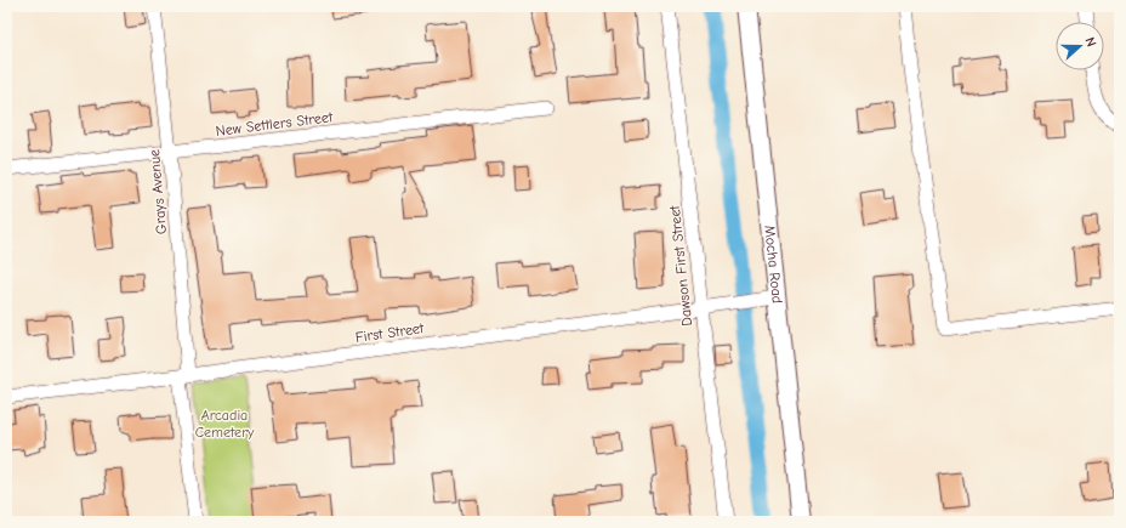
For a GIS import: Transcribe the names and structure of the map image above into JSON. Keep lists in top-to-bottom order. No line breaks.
{"streets":{"street":["New Settlers Street","Grays Avenue","Mocha Road","Dawson First Street","First Street"]},"crossings":[["New Settlers Street","Grays Avenue"],["Grays Avenue","First Street"],["Mocha Road","First Street"],["Dawson First Street","First Street"]],"parks":["Arcadia Cemetery"],"north":"right"}
